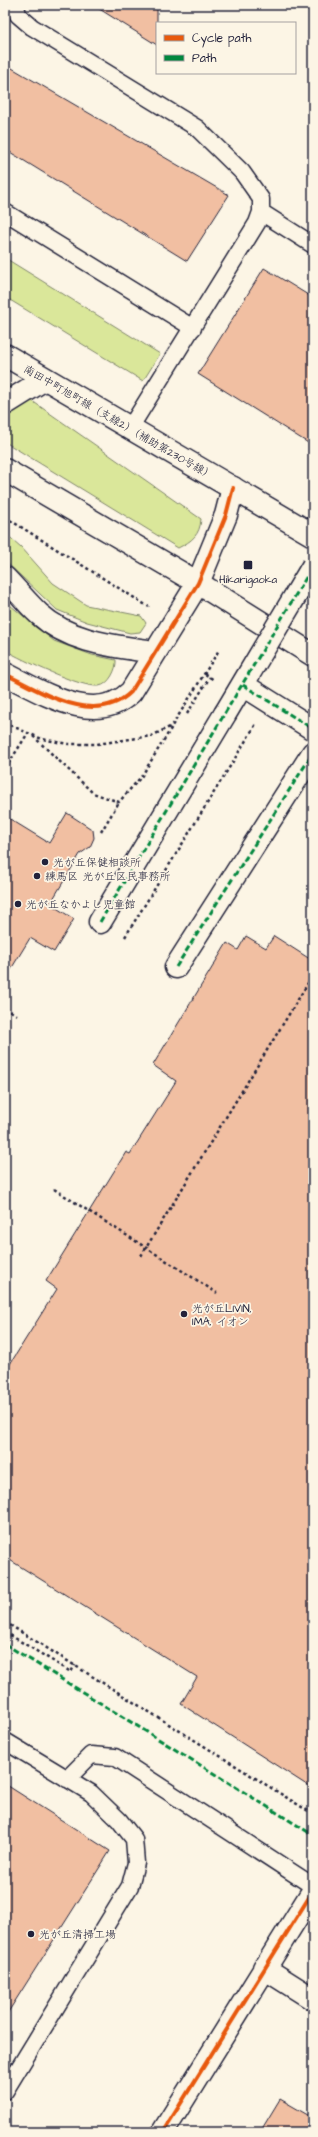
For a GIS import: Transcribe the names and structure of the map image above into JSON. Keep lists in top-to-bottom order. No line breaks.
{"streets":{"street":["南田中町旭町線（支線2）（補助第230号線）"]},"places":{"transit":["Hikarigaoka"],"other":["光が丘保健相談所","練馬区 光が丘区民事務所","光が丘なかよし児童館","光が丘LIVIN, IMA, イオン","光が丘清掃工場"]},"legend":["Cycle path","Path"]}
